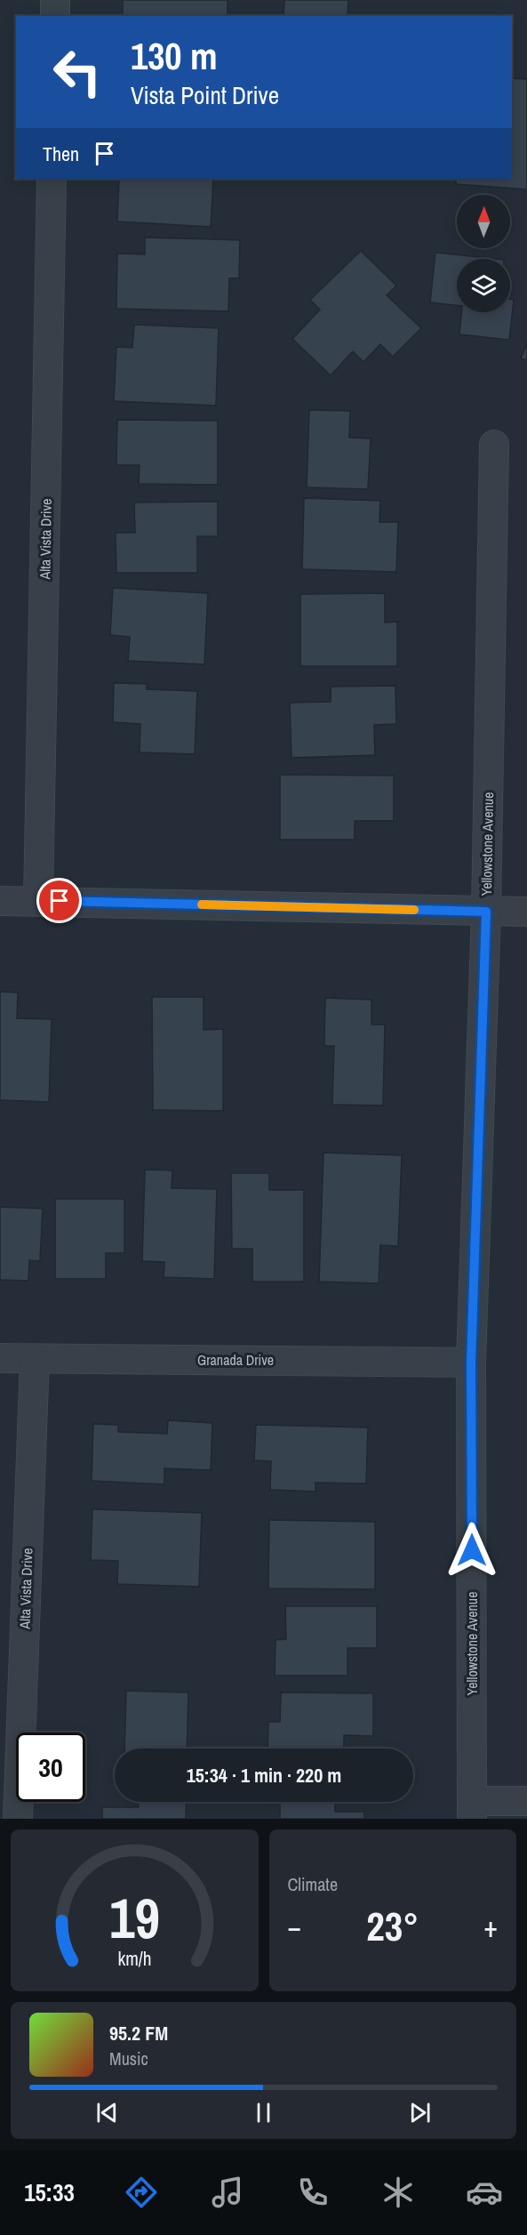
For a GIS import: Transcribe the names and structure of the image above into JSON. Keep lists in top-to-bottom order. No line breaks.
{"streets":{"street":["Alta Vista Drive","Yellowstone Avenue","Granada Drive"]},"crossings":[["Alta Vista Drive","Granada Drive"],["Yellowstone Avenue","Granada Drive"]],"north":"top","page":{"turn":["130 m","Vista Point Drive"],"then":"Then","limit":"30","trip":"15:34 · 1 min · 220 m","tile":"Climate","heat":["−","23°","+"],"song":["95.2 FM","Music"],"tabs":"15:33","gauge":["19","km/h"]}}
